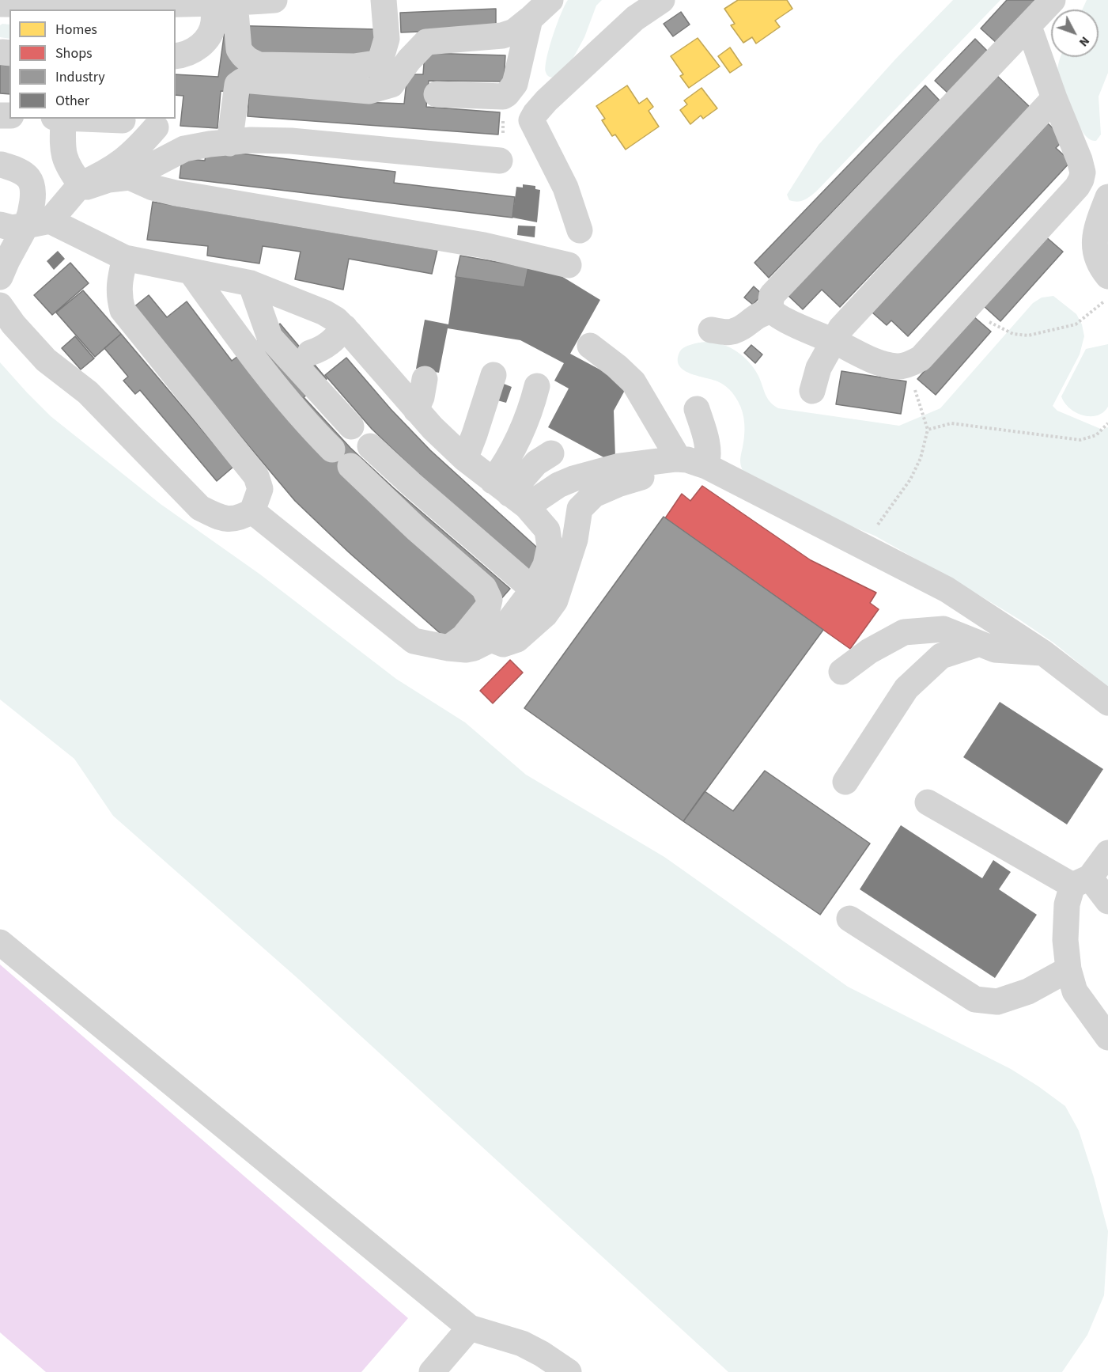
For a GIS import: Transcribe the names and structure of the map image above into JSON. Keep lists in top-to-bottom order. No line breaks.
{"legend":["Homes","Shops","Industry","Other"],"north":"bottom right"}
